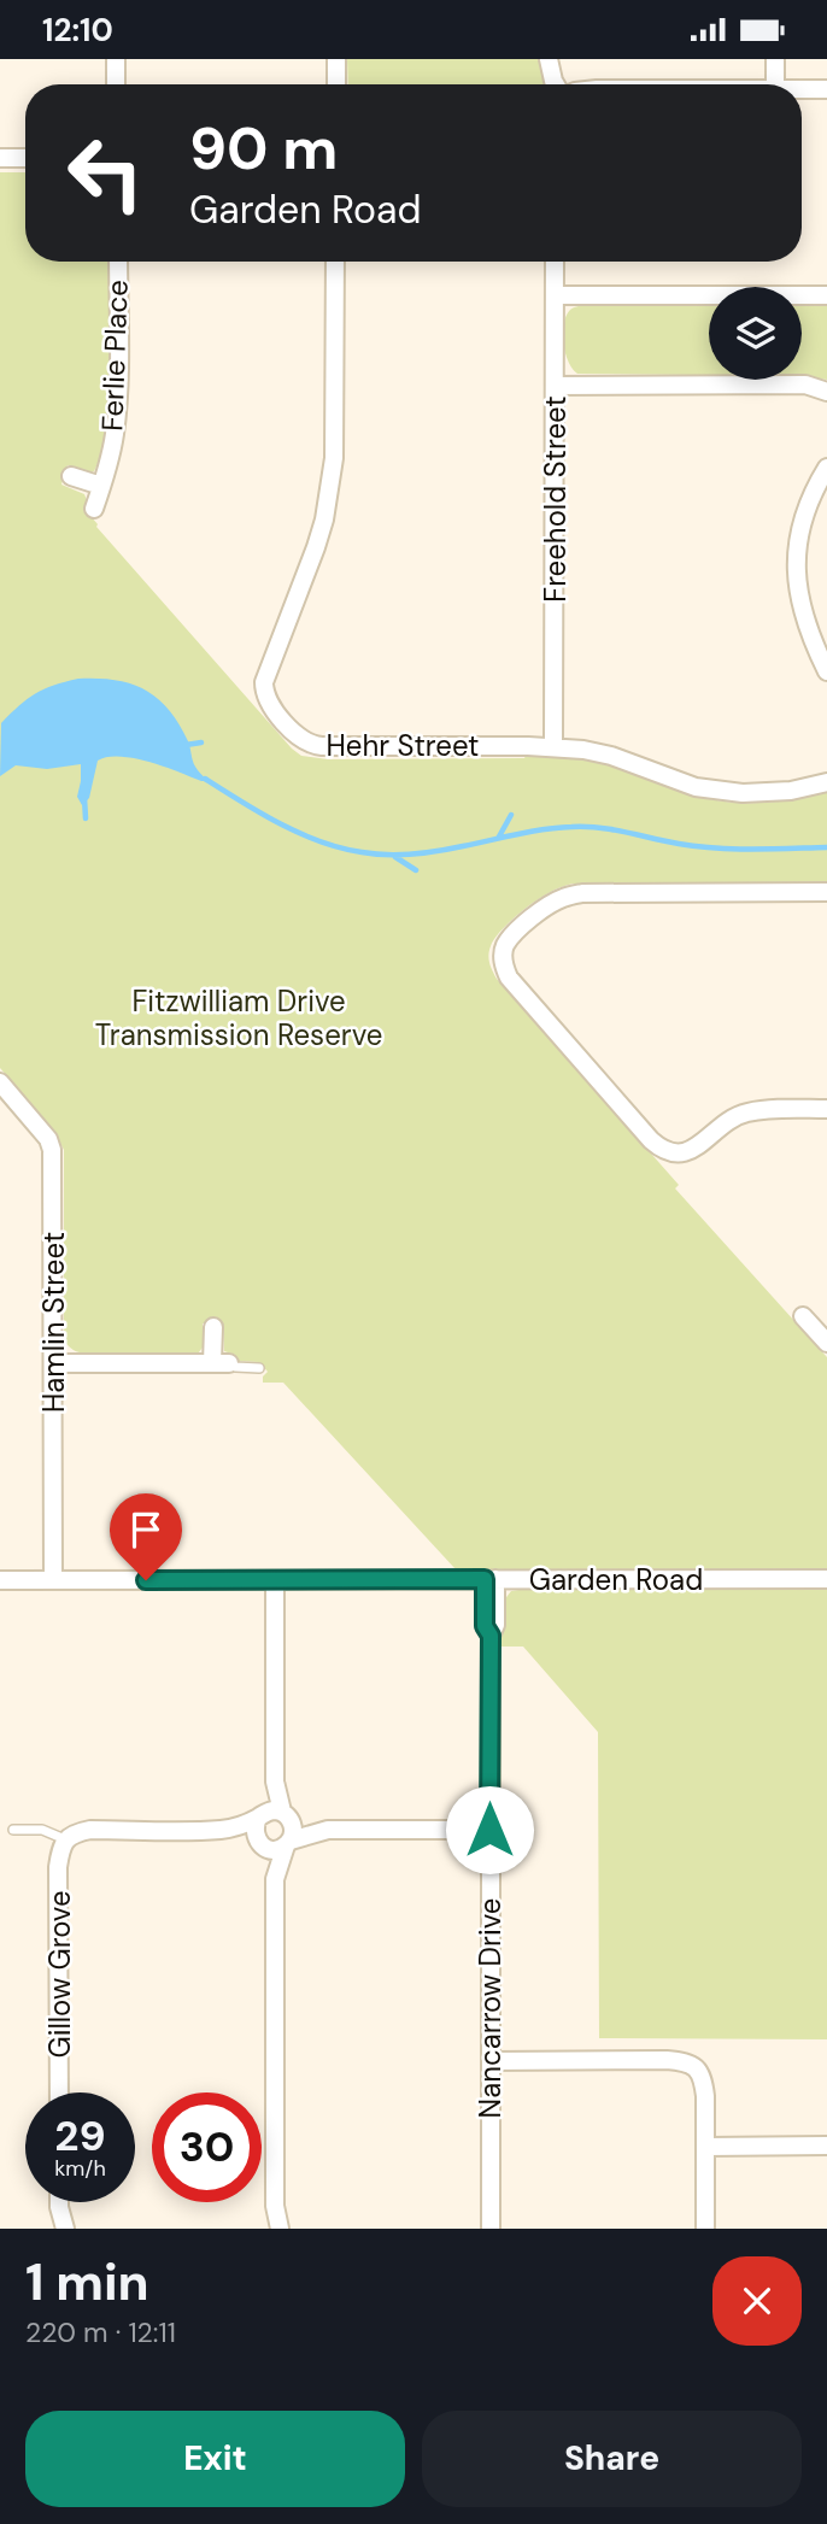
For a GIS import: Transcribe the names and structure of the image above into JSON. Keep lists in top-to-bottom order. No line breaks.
{"streets":{"street":["Ferlie Place","Freehold Street","Hehr Street","Hamlin Street","Garden Road","Gillow Grove","Nancarrow Drive"]},"crossings":[["Freehold Street","Hehr Street"],["Hamlin Street","Garden Road"],["Garden Road","Nancarrow Drive"]],"parks":["Fitzwilliam Drive Transmission Reserve"],"page":{"status":"12:10","turn":["90 m","Garden Road"],"speed":"29 km/h","limit":"30","heading":["1 min","220 m · 12:11"],"buttons":["Exit","Share"]}}
